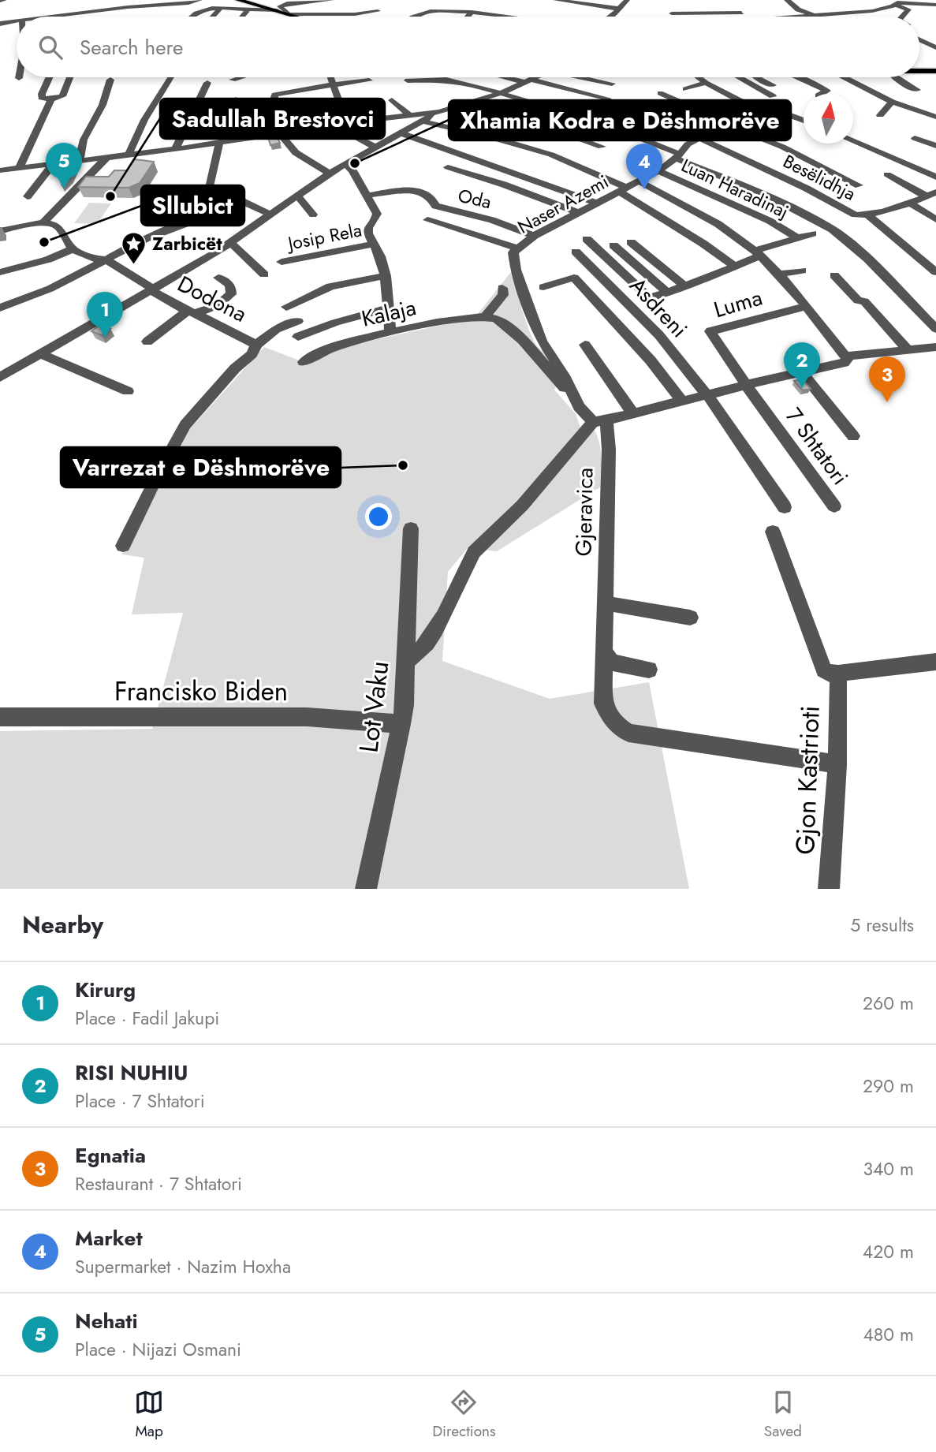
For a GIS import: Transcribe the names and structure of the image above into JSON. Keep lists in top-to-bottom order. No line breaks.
{"streets":{"street":["Besëlidhja","Luan Haradinaj","Oda","Naser Azemi","Josip Rela","Dodona","Luma","Asdreni","Kalaja","7 Shtatori","Gjeravica","Francisko Biden","Lot Vaku","Gjon Kastrioti"]},"crossings":[["Besëlidhja","Naser Azemi"],["Luan Haradinaj","Naser Azemi"],["Oda","Naser Azemi"],["Luma","7 Shtatori"],["Asdreni","7 Shtatori"],["7 Shtatori","Gjeravica"],["Gjeravica","Gjon Kastrioti"],["Francisko Biden","Lot Vaku"]],"places":{"other":["Xhamia Kodra e Dëshmorëve","Sadullah Brestovci","Sllubict","Varrezat e Dëshmorëve"],"place":["Zarbicët"]},"north":"top","page":{"search":"Search here","pins":["5","4","1","2","3"],"heading":["Nearby","5 results"],"list":[{"mark":"1","name":"Kirurg","note":"Place · Fadil Jakupi","value":"260 m"},{"mark":"2","name":"RISI NUHIU","note":"Place · 7 Shtatori","value":"290 m"},{"mark":"3","name":"Egnatia","note":"Restaurant · 7 Shtatori","value":"340 m"},{"mark":"4","name":"Market","note":"Supermarket · Nazim Hoxha","value":"420 m"},{"mark":"5","name":"Nehati","note":"Place · Nijazi Osmani","value":"480 m"}],"nav":["Map","Directions","Saved"]}}
